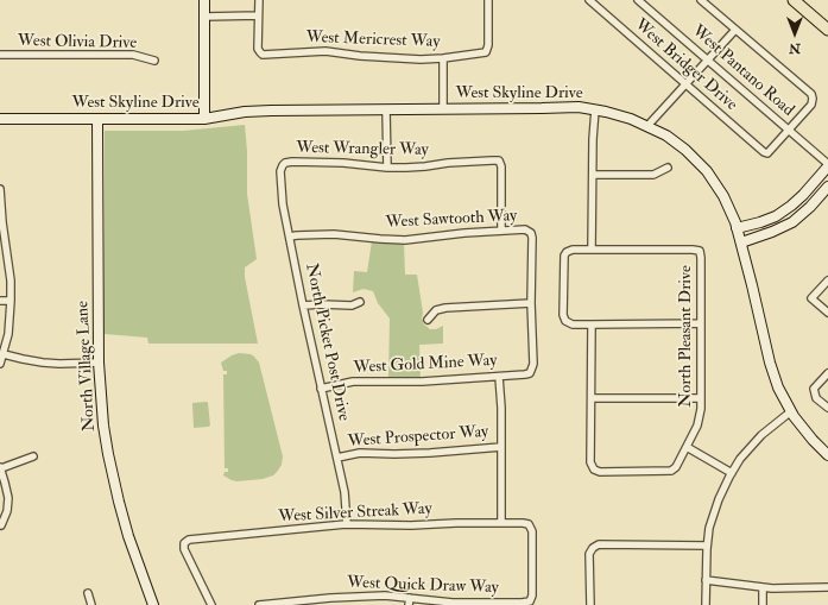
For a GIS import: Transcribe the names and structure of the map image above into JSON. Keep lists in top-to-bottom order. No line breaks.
{"streets":{"street":["West Mericrest Way","West Olivia Drive","West Bridger Drive","West Pantano Road","West Skyline Drive","West Wrangler Way","West Sawtooth Way","North Pleasant Drive","North Picket Post Drive","West Gold Mine Way","North Village Lane","West Prospector Way","West Silver Streak Way","West Quick Draw Way"]},"crossings":[["West Bridger Drive","West Pantano Road"],["West Skyline Drive","North Village Lane"],["West Wrangler Way","West Sawtooth Way"],["West Wrangler Way","North Picket Post Drive"],["West Sawtooth Way","North Picket Post Drive"],["West Sawtooth Way","West Gold Mine Way"],["North Picket Post Drive","West Gold Mine Way"],["North Picket Post Drive","West Prospector Way"],["North Picket Post Drive","West Silver Streak Way"],["West Silver Streak Way","West Quick Draw Way"]],"north":"bottom"}
